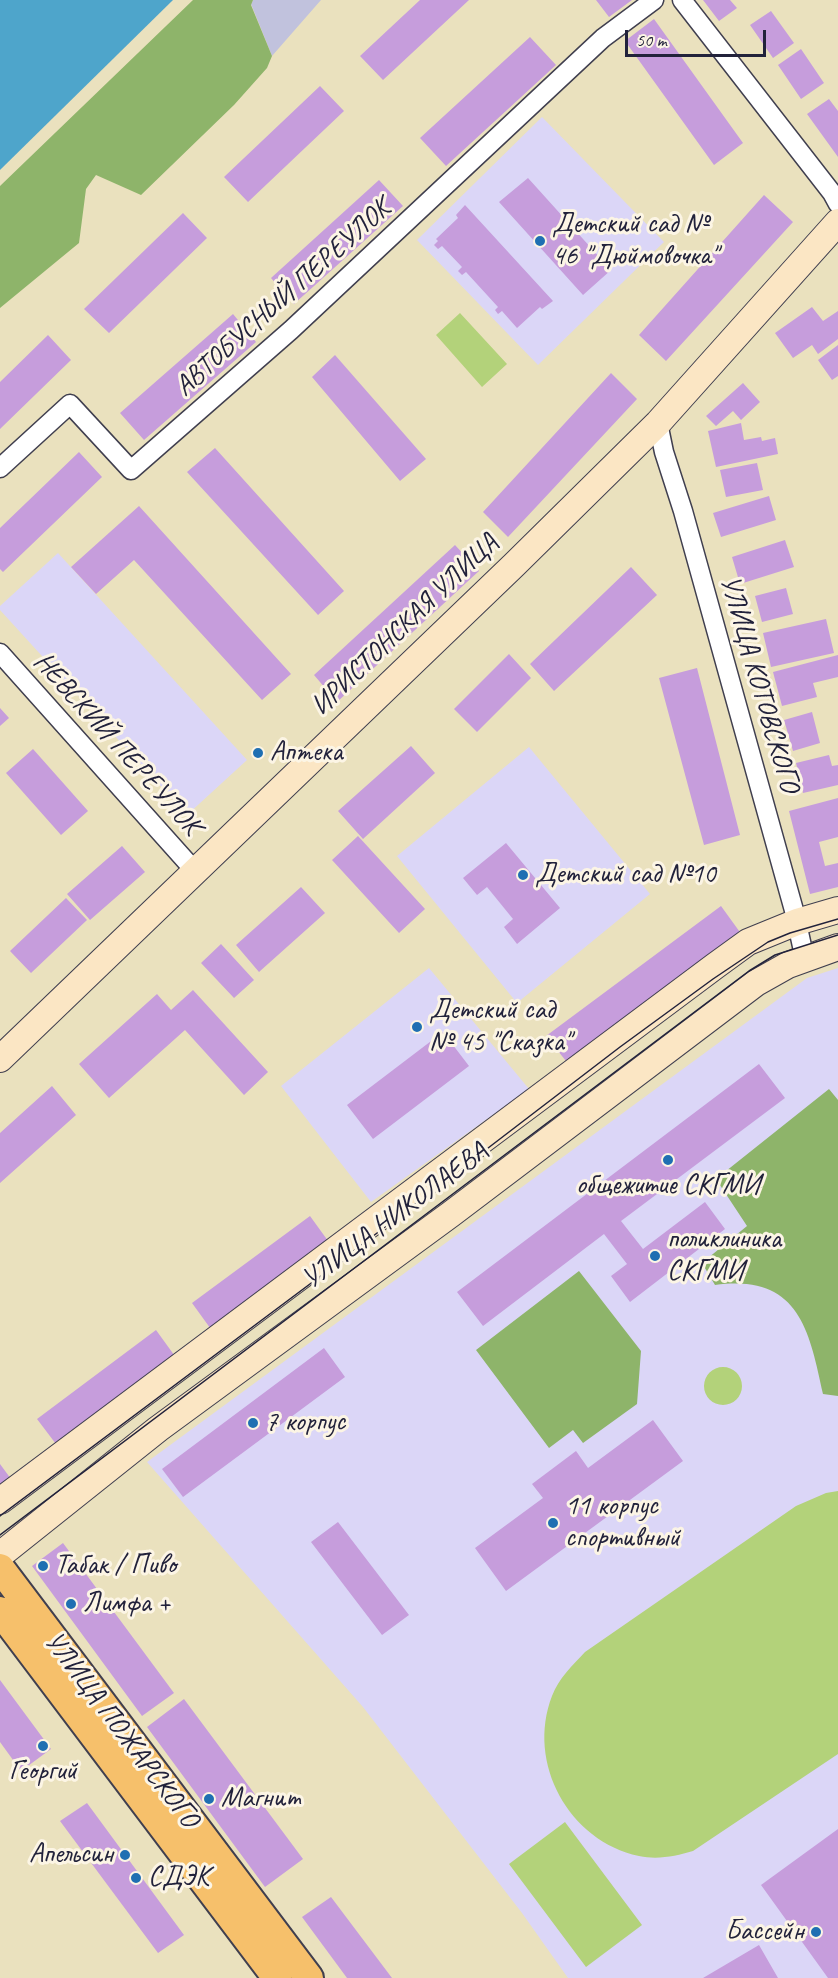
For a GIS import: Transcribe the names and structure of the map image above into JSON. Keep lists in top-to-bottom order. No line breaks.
{"streets":{"main road":["УЛИЦА ПОЖАРСКОГО"],"street":["АВТОБУСНЫЙ ПЕРЕУЛОК","ИРИСТОНСКАЯ УЛИЦА","УЛИЦА КОТОВСКОГО","НЕВСКИЙ ПЕРЕУЛОК","УЛИЦА НИКОЛАЕВА"]},"crossings":[["ИРИСТОНСКАЯ УЛИЦА","УЛИЦА КОТОВСКОГО"],["ИРИСТОНСКАЯ УЛИЦА","НЕВСКИЙ ПЕРЕУЛОК"],["УЛИЦА КОТОВСКОГО","УЛИЦА НИКОЛАЕВА"]],"places":["Детский сад № 46 \"Дюймовочка\"","Аптека","Детский сад №10","Детский сад № 45 \"Сказка\"","общежитие СКГМИ","поликлиника СКГМИ","7 корпус","11 корпус спортивный","Табак / Пиво","Лимфа +","Георгий","Магнит","Апельсин","СДЭК","Бассейн"],"scale_bar":"50 m"}
